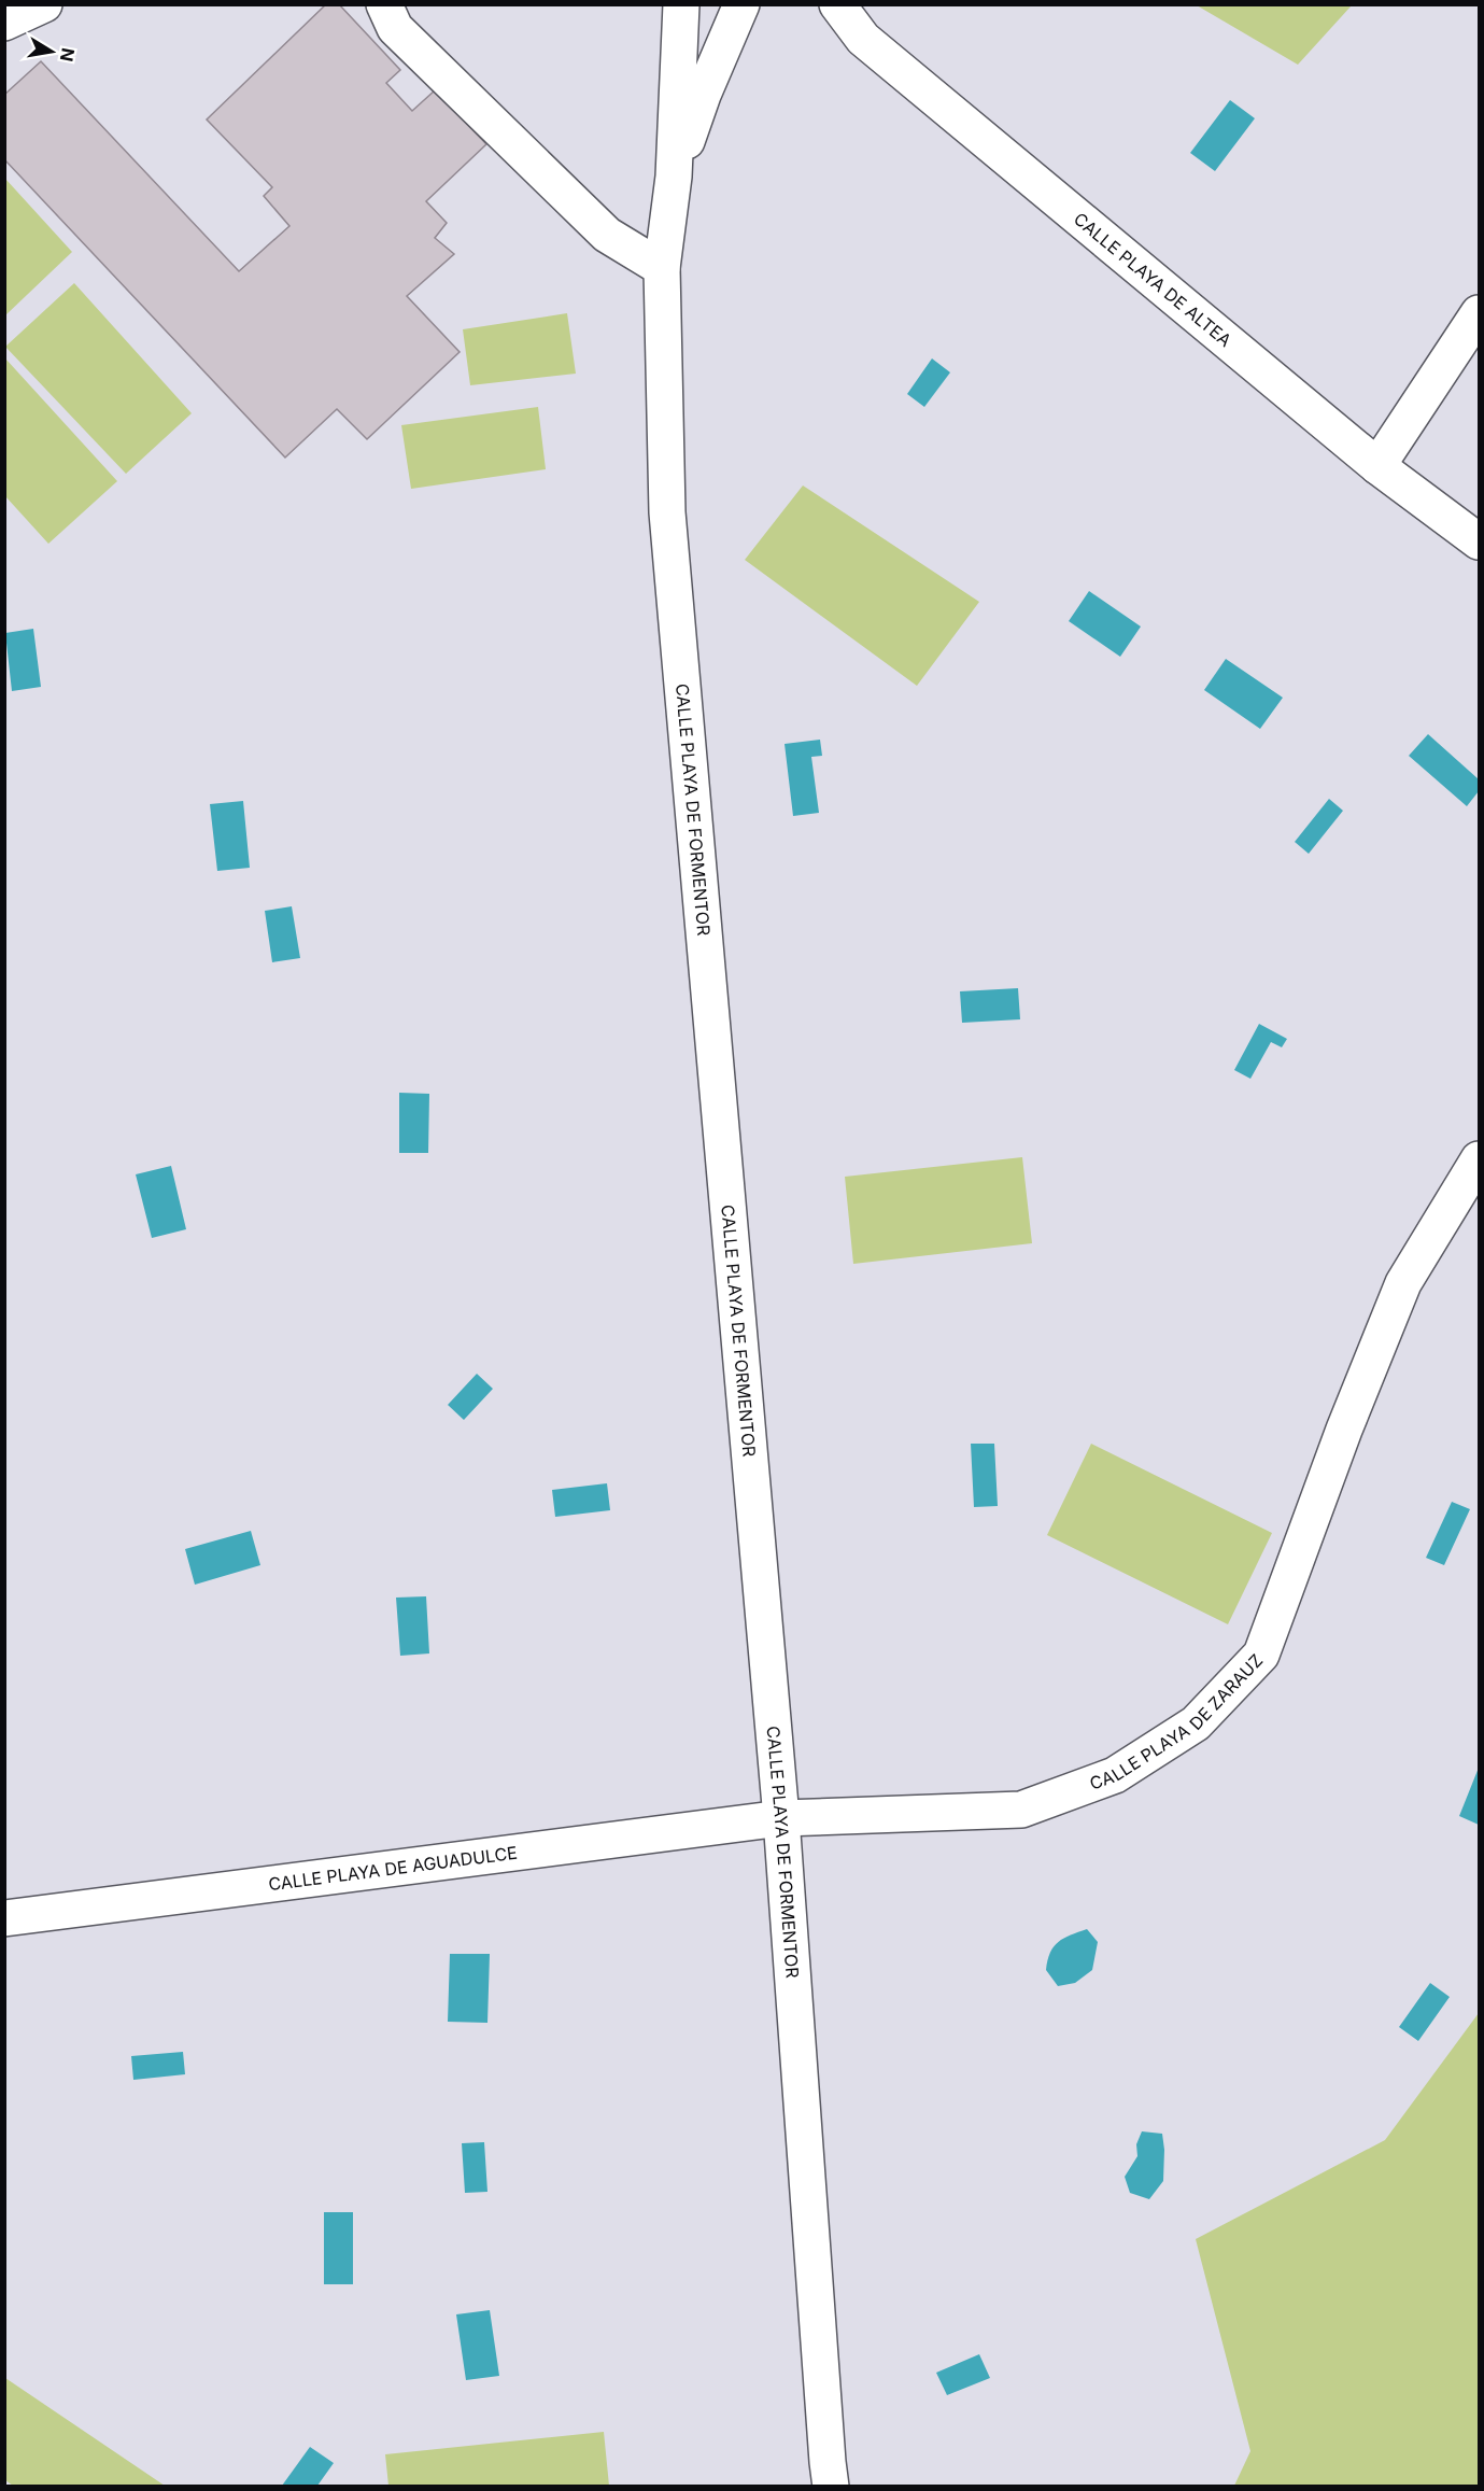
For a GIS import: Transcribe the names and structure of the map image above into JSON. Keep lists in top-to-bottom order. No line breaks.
{"streets":{"street":["CALLE PLAYA DE ALTEA","CALLE PLAYA DE FORMENTOR","CALLE PLAYA DE ZARAUZ","CALLE PLAYA DE AGUADULCE"]},"crossings":[["CALLE PLAYA DE FORMENTOR","CALLE PLAYA DE ZARAUZ"],["CALLE PLAYA DE FORMENTOR","CALLE PLAYA DE AGUADULCE"],["CALLE PLAYA DE ZARAUZ","CALLE PLAYA DE AGUADULCE"]],"north":"right"}
